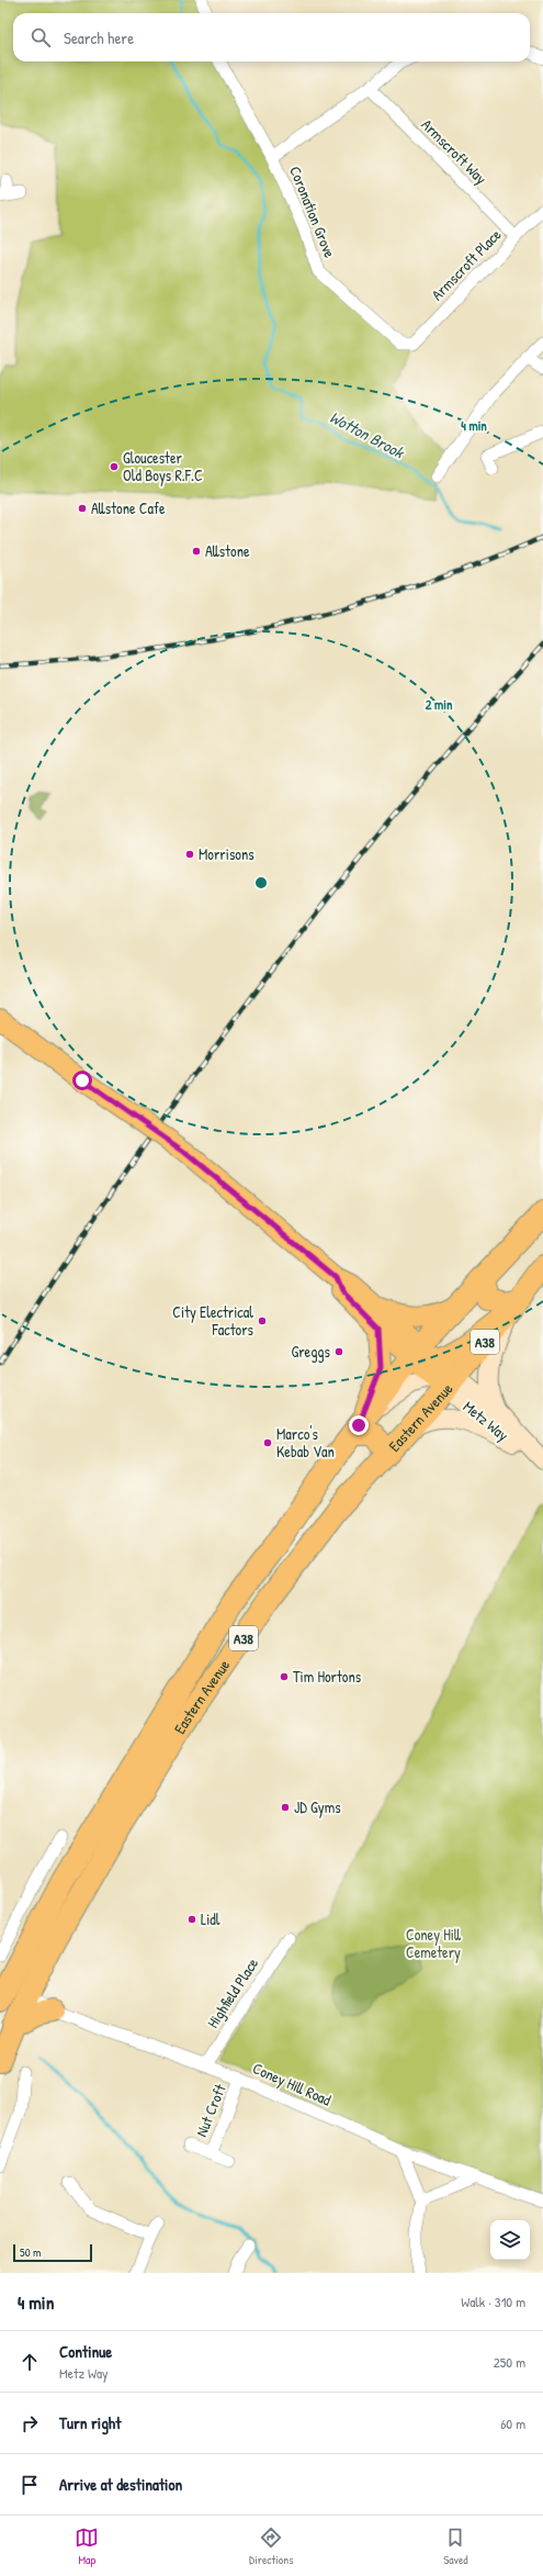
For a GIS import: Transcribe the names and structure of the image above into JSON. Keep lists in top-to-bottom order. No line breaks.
{"streets":{"highway":["A38","Eastern Avenue"],"main road":["Metz Way"],"street":["Armscroft Way","Coronation Grove","Armscroft Place","Highfield Place","Coney Hill Road","Nut Croft"]},"crossings":[["Armscroft Way","Armscroft Place"],["Coronation Grove","Armscroft Place"],["Eastern Avenue","Metz Way"],["Eastern Avenue","Coney Hill Road"],["Highfield Place","Coney Hill Road"],["Coney Hill Road","Nut Croft"]],"water":["Wotton Brook"],"parks":["Coney Hill Cemetery"],"places":["Gloucester Old Boys R.F.C","Allstone Cafe","Allstone","Morrisons","City Electrical Factors","Greggs","Marco's Kebab Van","Tim Hortons","JD Gyms","Lidl"],"scale_bar":"50 m","page":{"search":"Search here","scale":"50 m","heading":["4 min","Walk · 310 m"],"list":[["Continue","Metz Way","250 m"],["Turn right","60 m"],"Arrive at destination"],"nav":["Map","Directions","Saved"]},"rings":["4 min","2 min"]}
